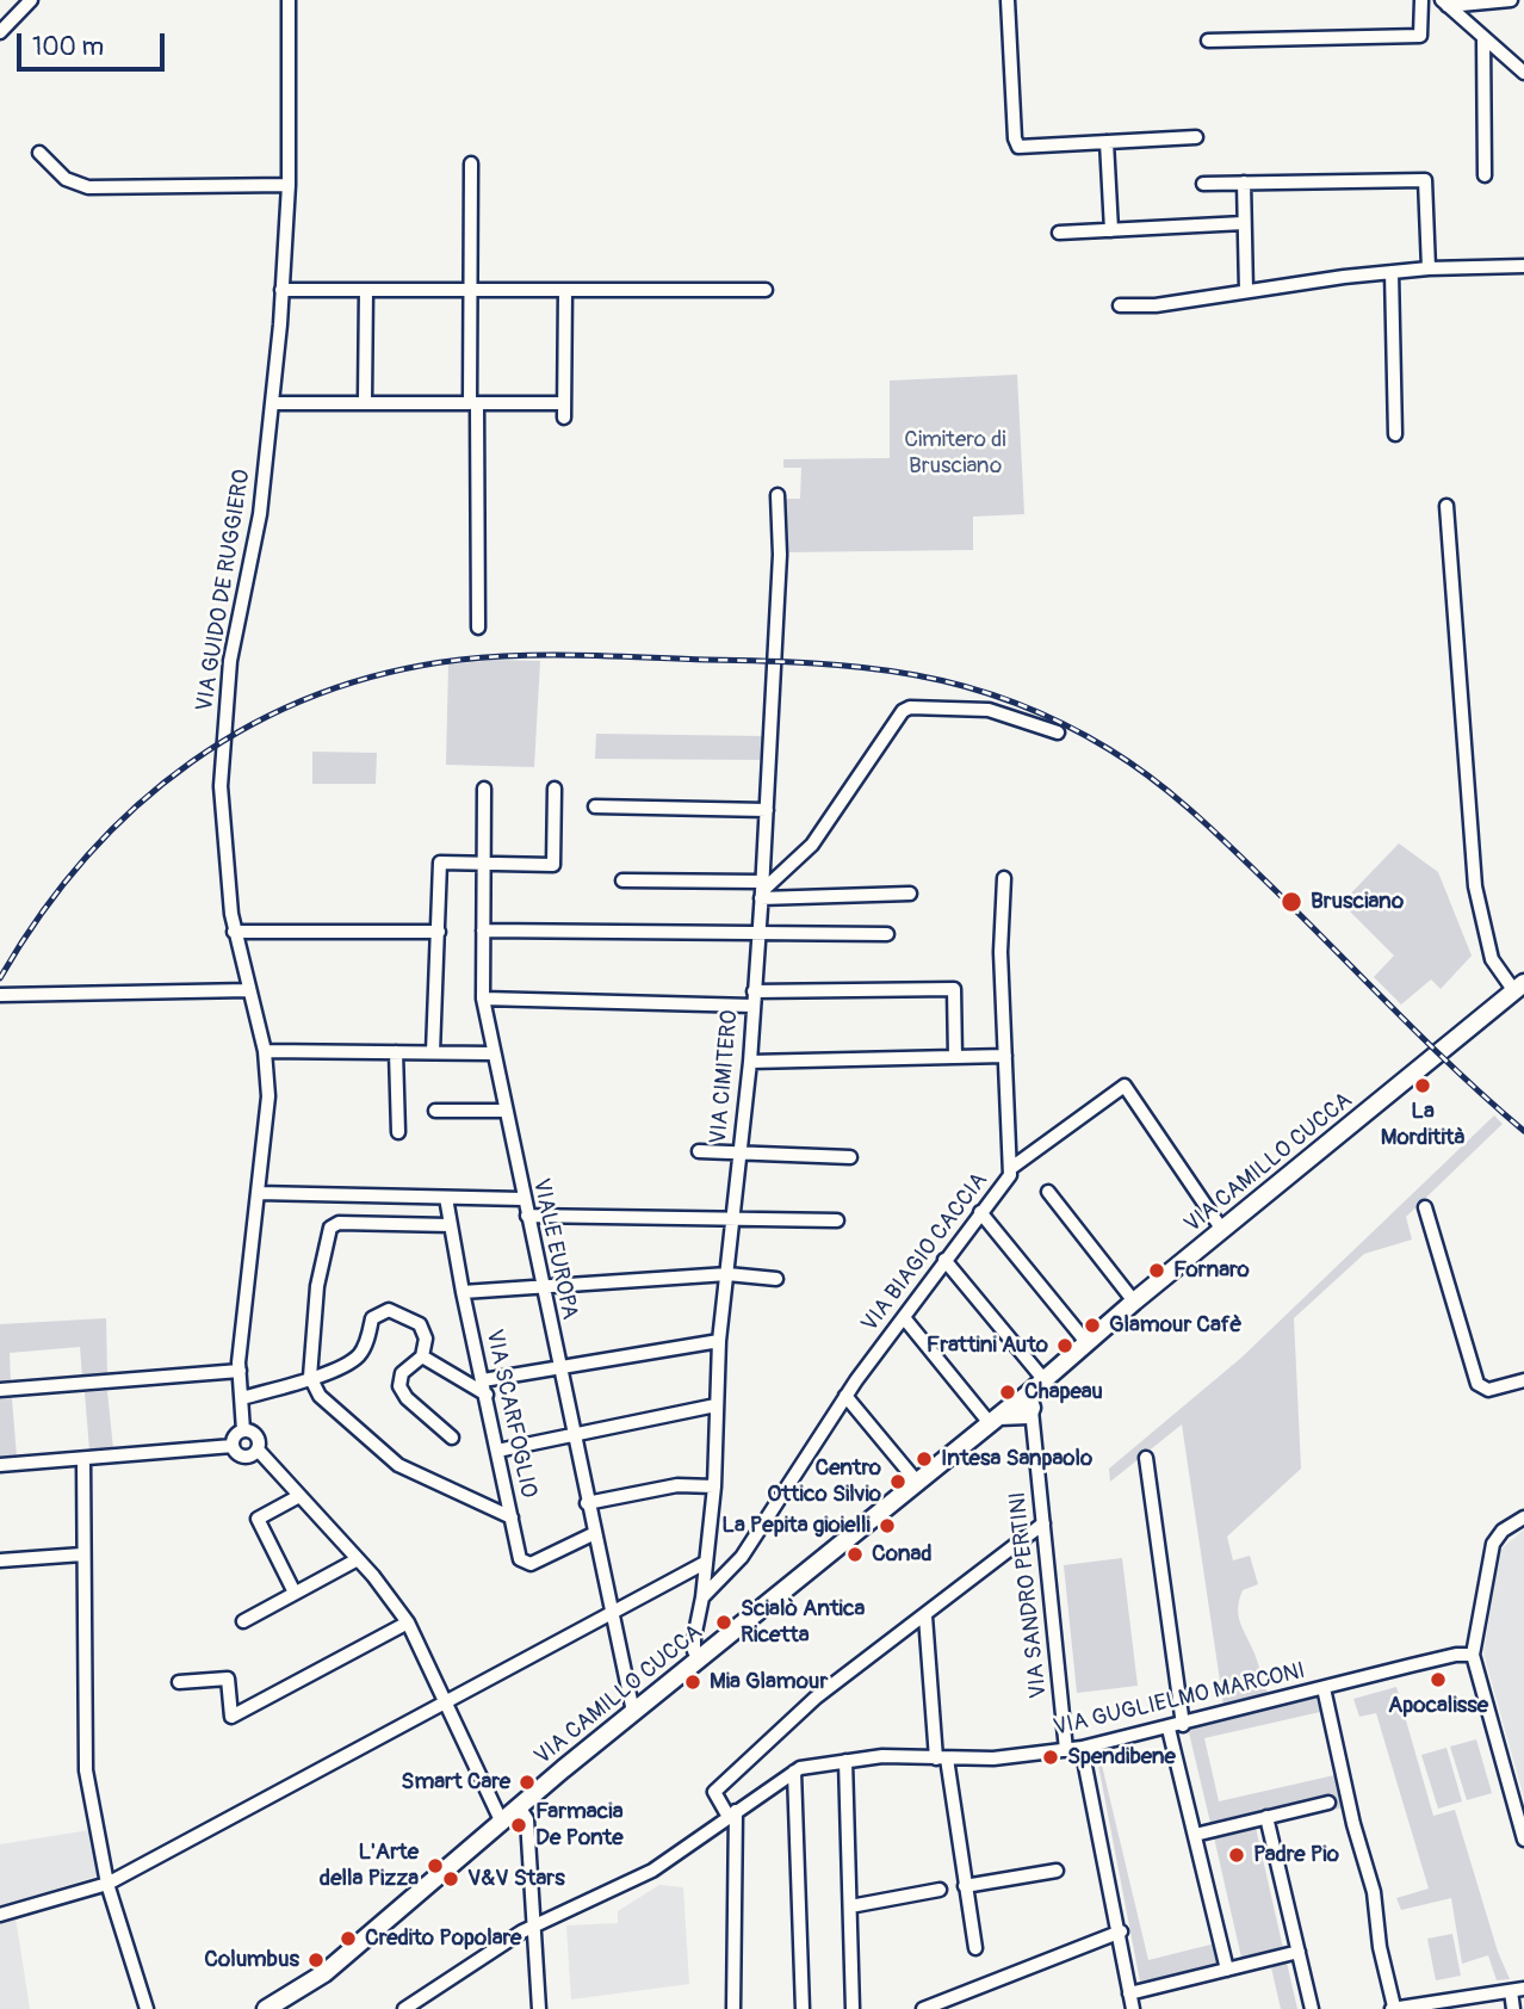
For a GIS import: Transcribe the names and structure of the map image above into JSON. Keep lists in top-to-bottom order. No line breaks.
{"streets":{"street":["VIA GUIDO DE RUGGIERO","VIA CIMITERO","VIA CAMILLO CUCCA","VIALE EUROPA","VIA BIAGIO CACCIA","VIA SCARFOGLIO","VIA SANDRO PERTINI","VIA GUGLIELMO MARCONI"]},"crossings":[["VIA CIMITERO","VIA CAMILLO CUCCA"],["VIA CIMITERO","VIA BIAGIO CACCIA"],["VIA CAMILLO CUCCA","VIALE EUROPA"],["VIA CAMILLO CUCCA","VIA SANDRO PERTINI"],["VIALE EUROPA","VIA SCARFOGLIO"],["VIA SANDRO PERTINI","VIA GUGLIELMO MARCONI"]],"parks":["Cimitero di Brusciano"],"places":["Brusciano","La Morditità","Fornaro","Glamour Cafè","Frattini Auto","Chapeau","Intesa Sanpaolo","Centro Ottico Silvio","La Pepita gioielli","Conad","Scialò Antica Ricetta","Apocalisse","Mia Glamour","Spendibene","Smart Care","Farmacia De Ponte","Padre Pio","L'Arte della Pizza","V&V Stars","Credito Popolare","Columbus"],"scale_bar":"100 m"}
